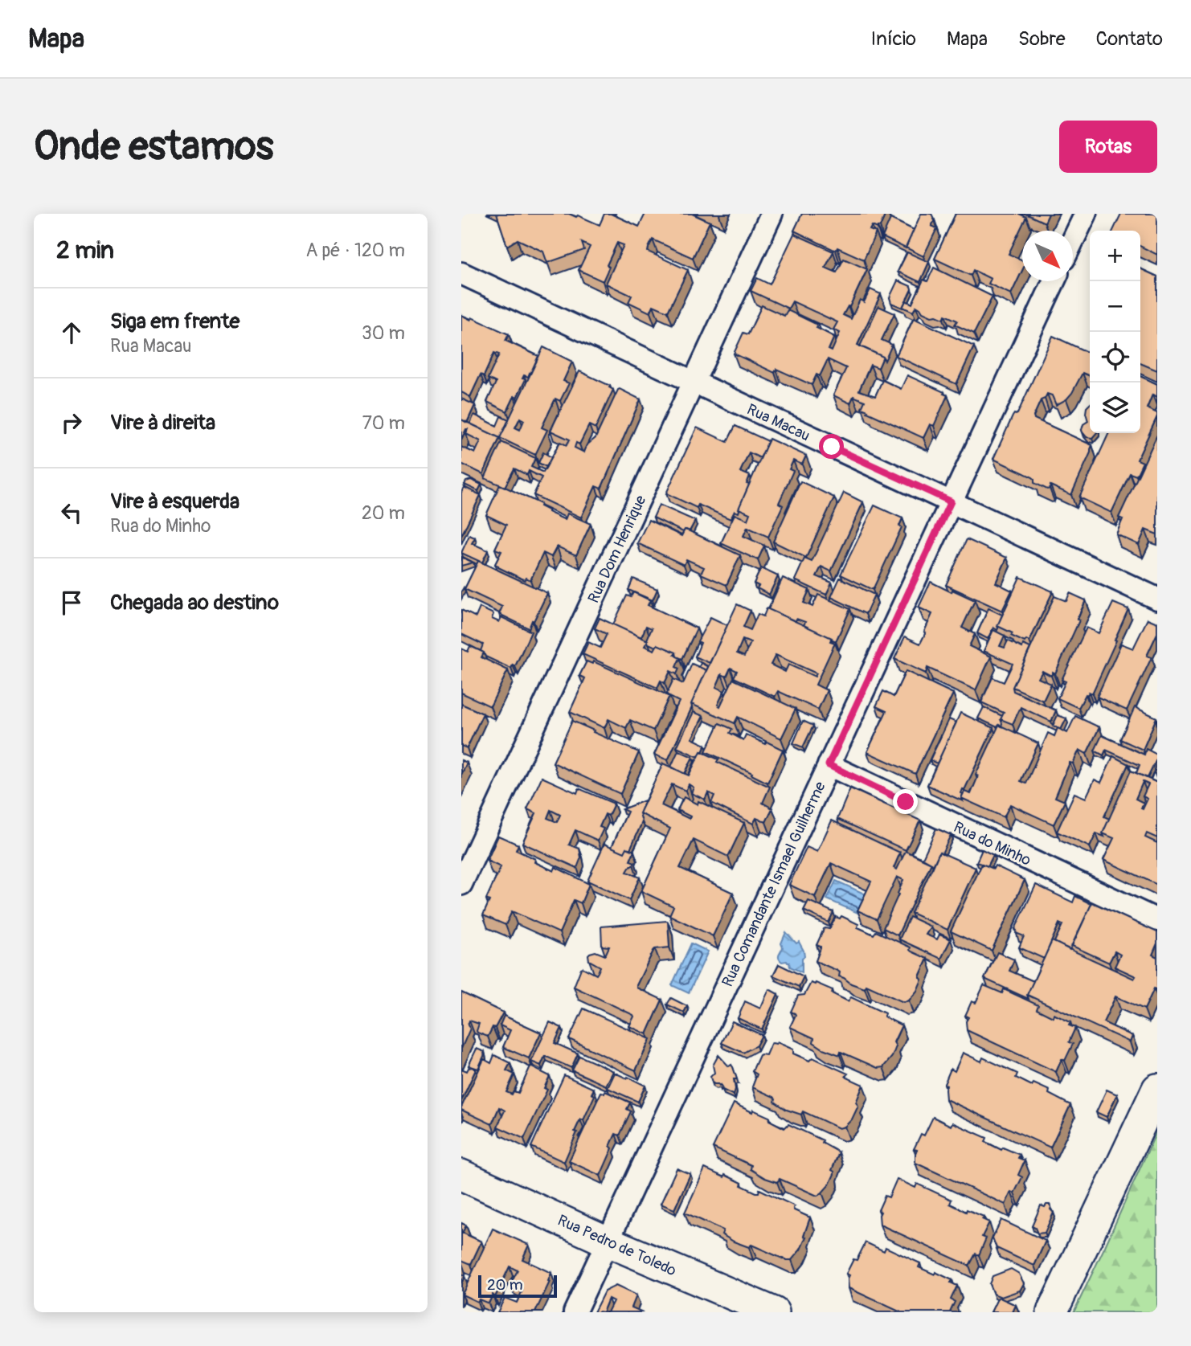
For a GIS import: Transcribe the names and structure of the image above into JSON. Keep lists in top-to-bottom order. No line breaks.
{"streets":{"street":["Rua Macau","Rua Dom Henrique","Rua do Minho","Rua Comandante Ismael Guilherme","Rua Pedro de Toledo"]},"crossings":[["Rua Macau","Rua Dom Henrique"],["Rua Macau","Rua Comandante Ismael Guilherme"],["Rua do Minho","Rua Comandante Ismael Guilherme"],["Rua Comandante Ismael Guilherme","Rua Pedro de Toledo"]],"scale_bar":"20 m","north":"bottom right","page":{"header":"Mapa","nav":["Início","Mapa","Sobre","Contato"],"buttons":"Rotas","title":"Onde estamos","heading":["2 min","A pé · 120 m"],"map_buttons":["+","−"],"list":[["Siga em frente","Rua Macau","30 m"],["Vire à direita","70 m"],["Vire à esquerda","Rua do Minho","20 m"],"Chegada ao destino"],"scale":"20 m"}}
